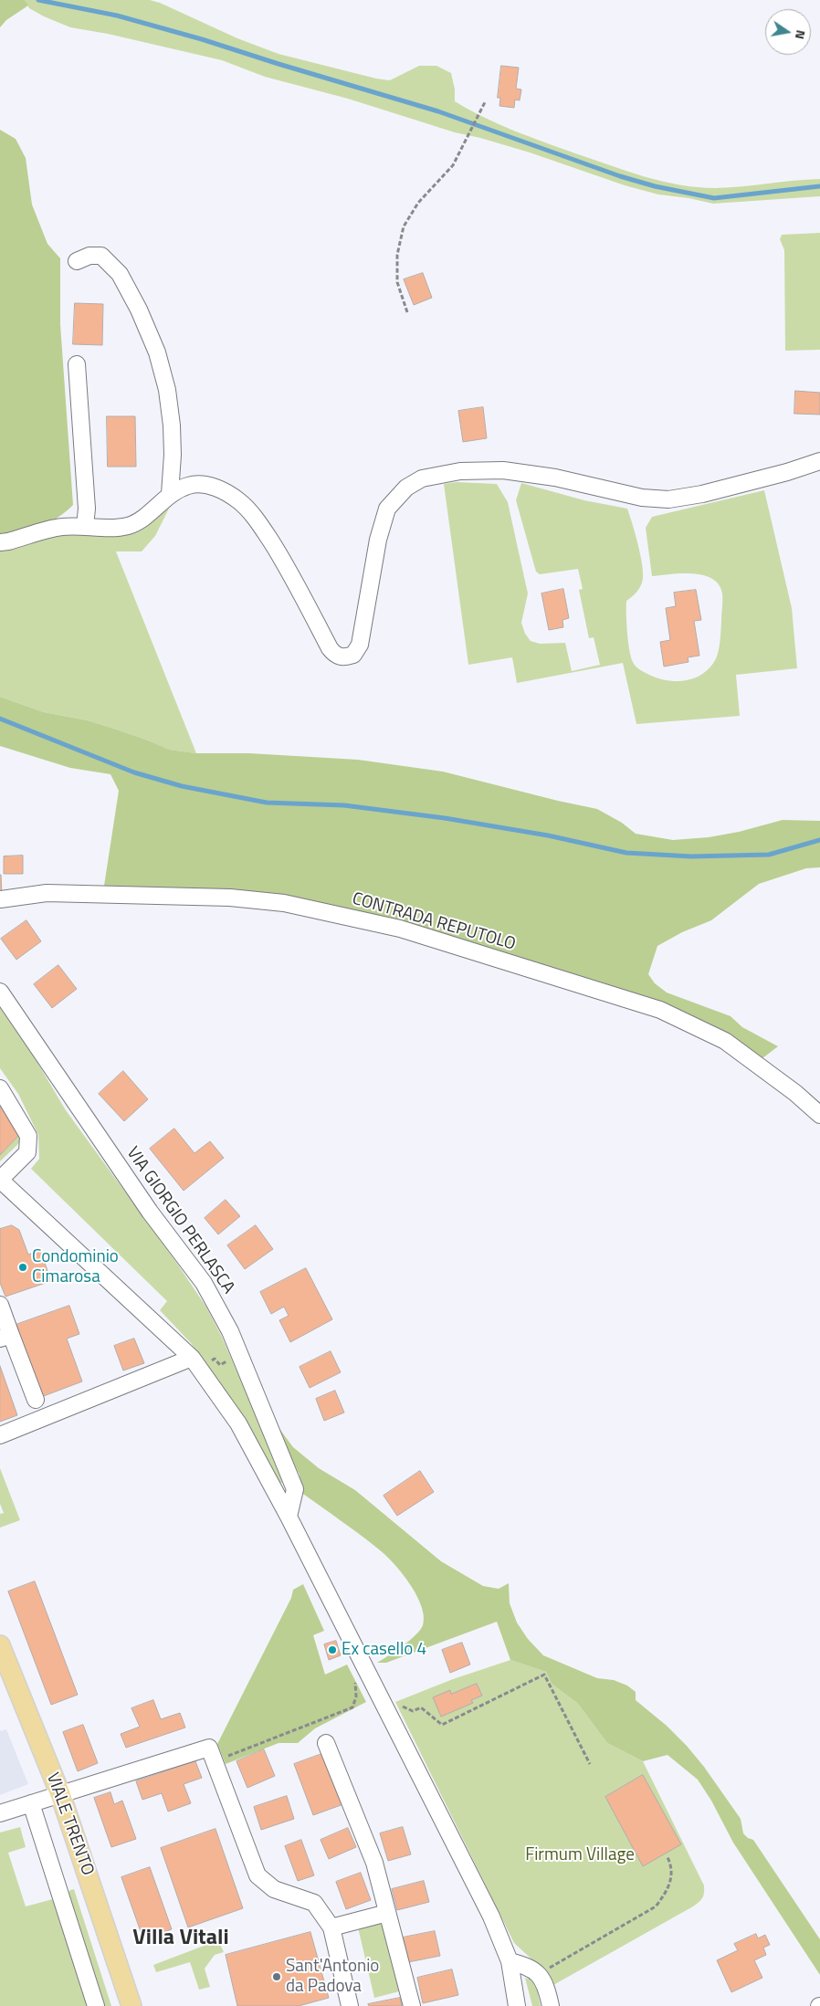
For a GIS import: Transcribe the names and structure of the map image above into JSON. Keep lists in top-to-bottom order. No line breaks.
{"streets":{"main road":["VIALE TRENTO"],"street":["CONTRADA REPUTOLO","VIA GIORGIO PERLASCA"]},"districts":["Villa Vitali"],"parks":["Firmum Village"],"places":["Condominio Cimarosa","Ex casello 4","Sant'Antonio da Padova"],"north":"right"}
